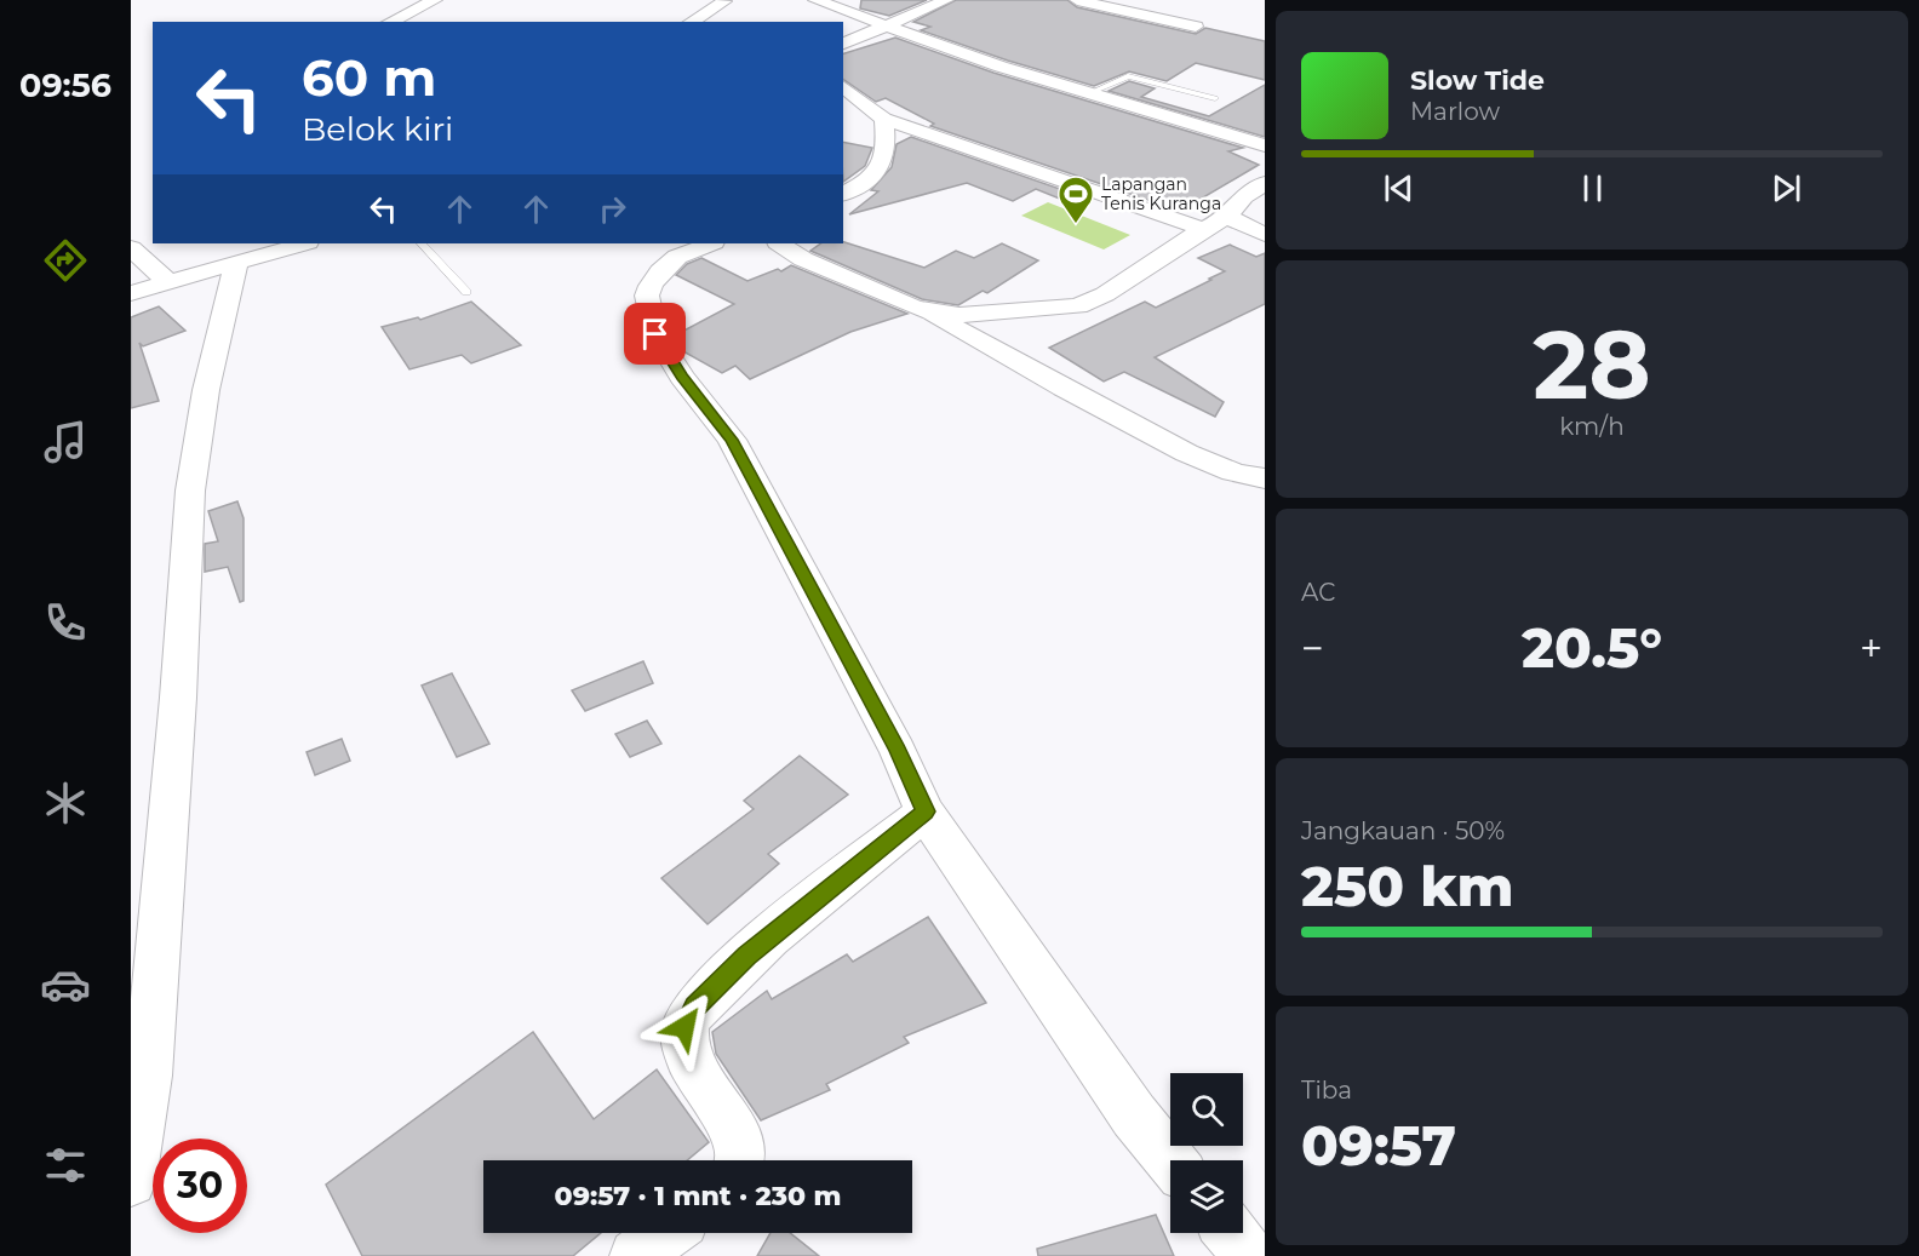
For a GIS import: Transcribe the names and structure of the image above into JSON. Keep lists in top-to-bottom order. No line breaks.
{"places":{"sports":["Lapangan Tenis Kuranga"]},"page":{"tabs":"09:56","turn":["60 m","Belok kiri"],"song":["Slow Tide","Marlow"],"tile":[["28","km/h"],"AC",["Jangkauan · 50%","250 km"],["Tiba","09:57"]],"heat":["−","20.5°","+"],"limit":"30","trip":"09:57 · 1 mnt · 230 m"}}
